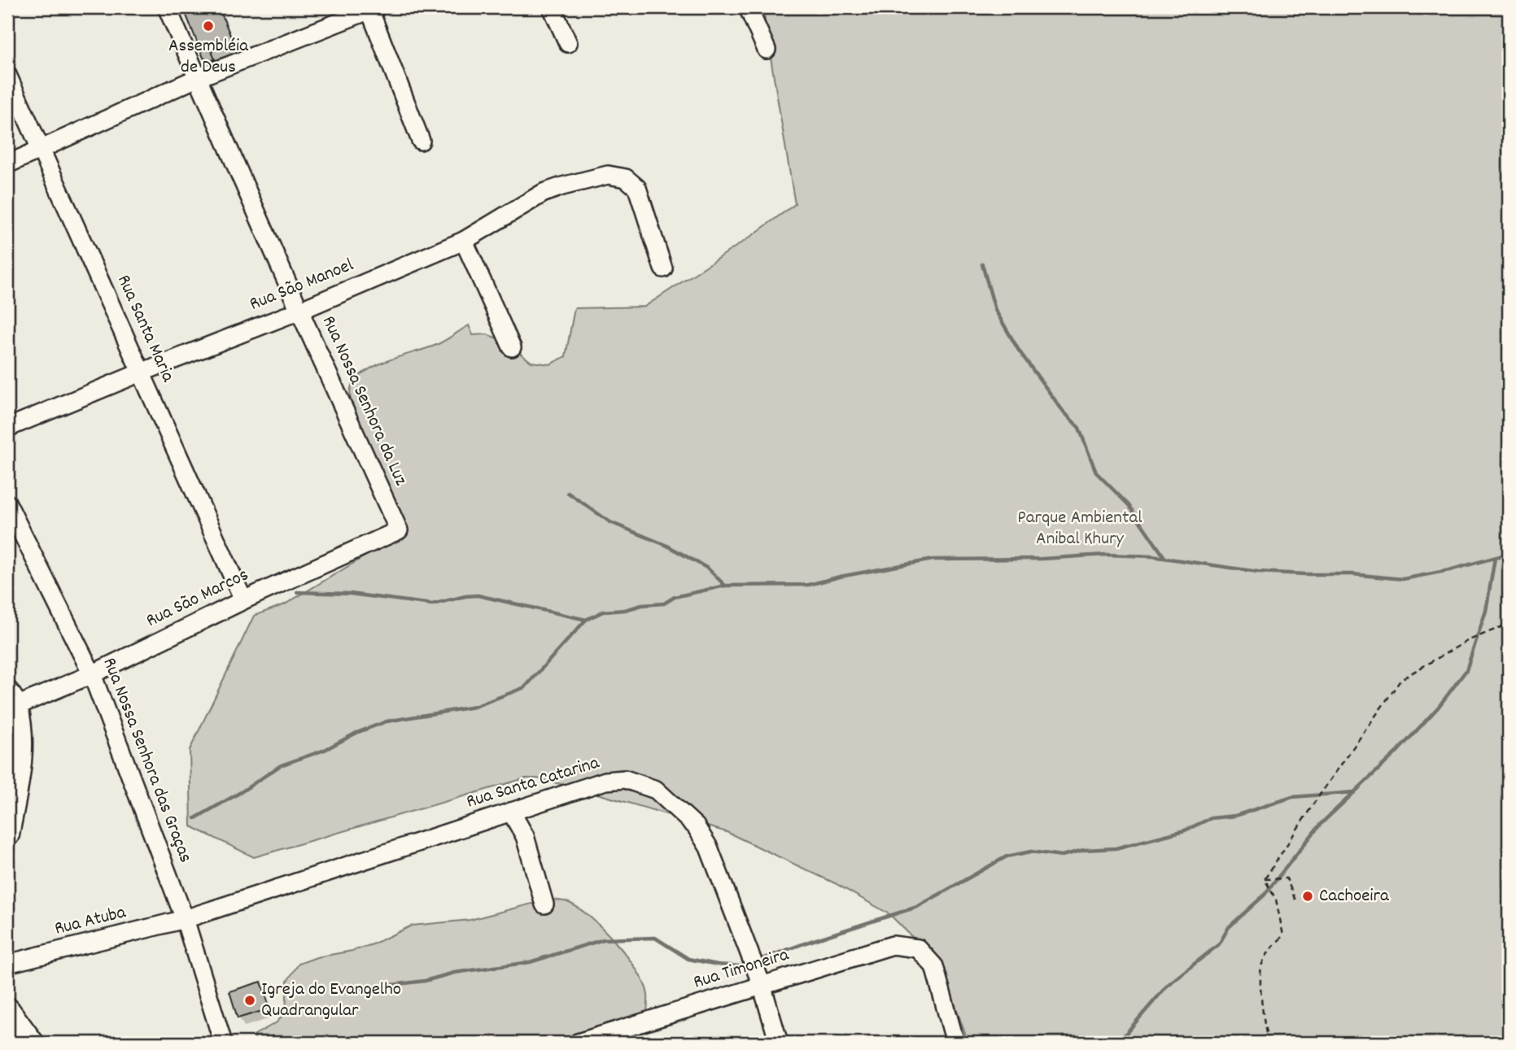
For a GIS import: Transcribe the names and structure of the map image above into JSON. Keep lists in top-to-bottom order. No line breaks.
{"streets":{"street":["Rua São Manoel","Rua Santa Maria","Rua Nossa Senhora da Luz","Rua São Marcos","Rua Nossa Senhora das Graças","Rua Santa Catarina","Rua Atuba","Rua Timoneira"]},"crossings":[["Rua São Manoel","Rua Santa Maria"],["Rua São Manoel","Rua Nossa Senhora da Luz"],["Rua Santa Maria","Rua São Marcos"],["Rua Nossa Senhora da Luz","Rua São Marcos"],["Rua São Marcos","Rua Nossa Senhora das Graças"],["Rua Nossa Senhora das Graças","Rua Santa Catarina"],["Rua Nossa Senhora das Graças","Rua Atuba"],["Rua Santa Catarina","Rua Atuba"],["Rua Santa Catarina","Rua Timoneira"]],"parks":["Parque Ambiental Anibal Khury"],"places":["Assembléia de Deus","Cachoeira","Igreja do Evangelho Quadrangular"]}
